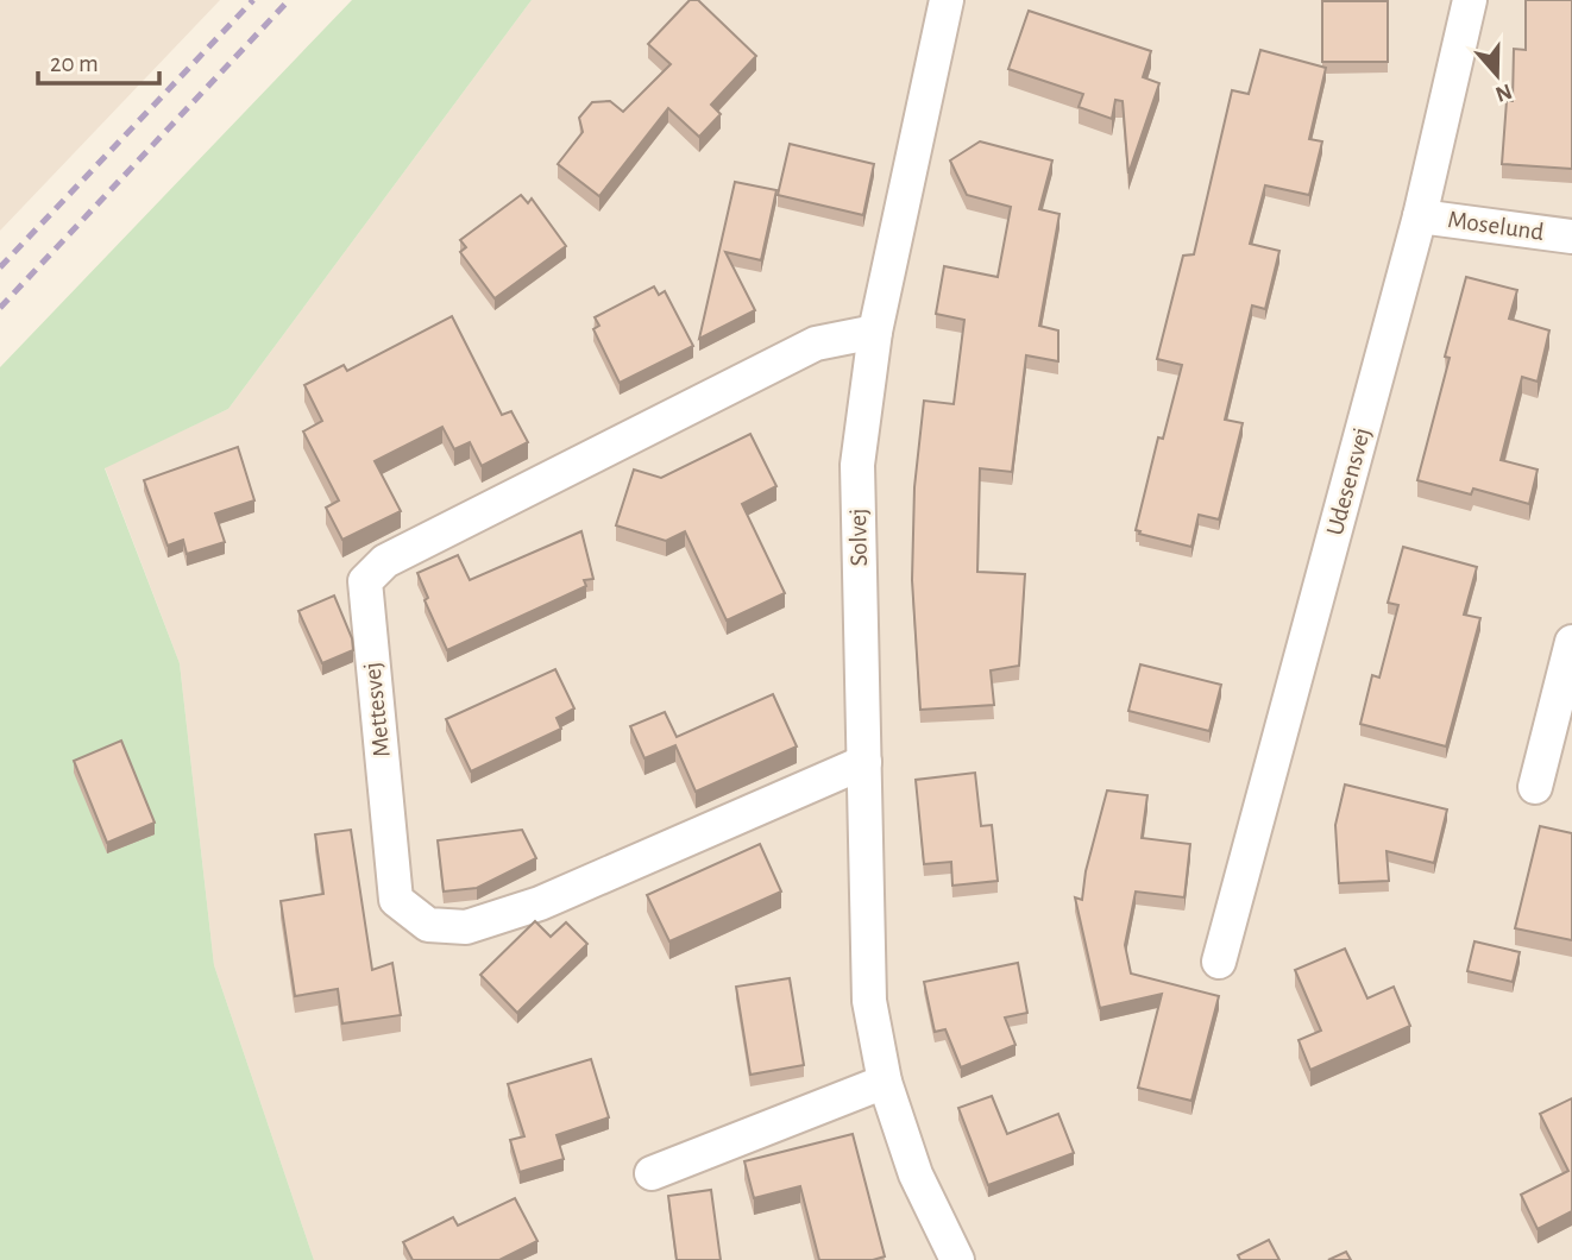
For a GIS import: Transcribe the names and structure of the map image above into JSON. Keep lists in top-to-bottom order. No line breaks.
{"streets":{"street":["Moselund","Udesensvej","Solvej","Mettesvej"]},"crossings":[["Moselund","Udesensvej"],["Solvej","Mettesvej"]],"scale_bar":"20 m","north":"bottom"}
